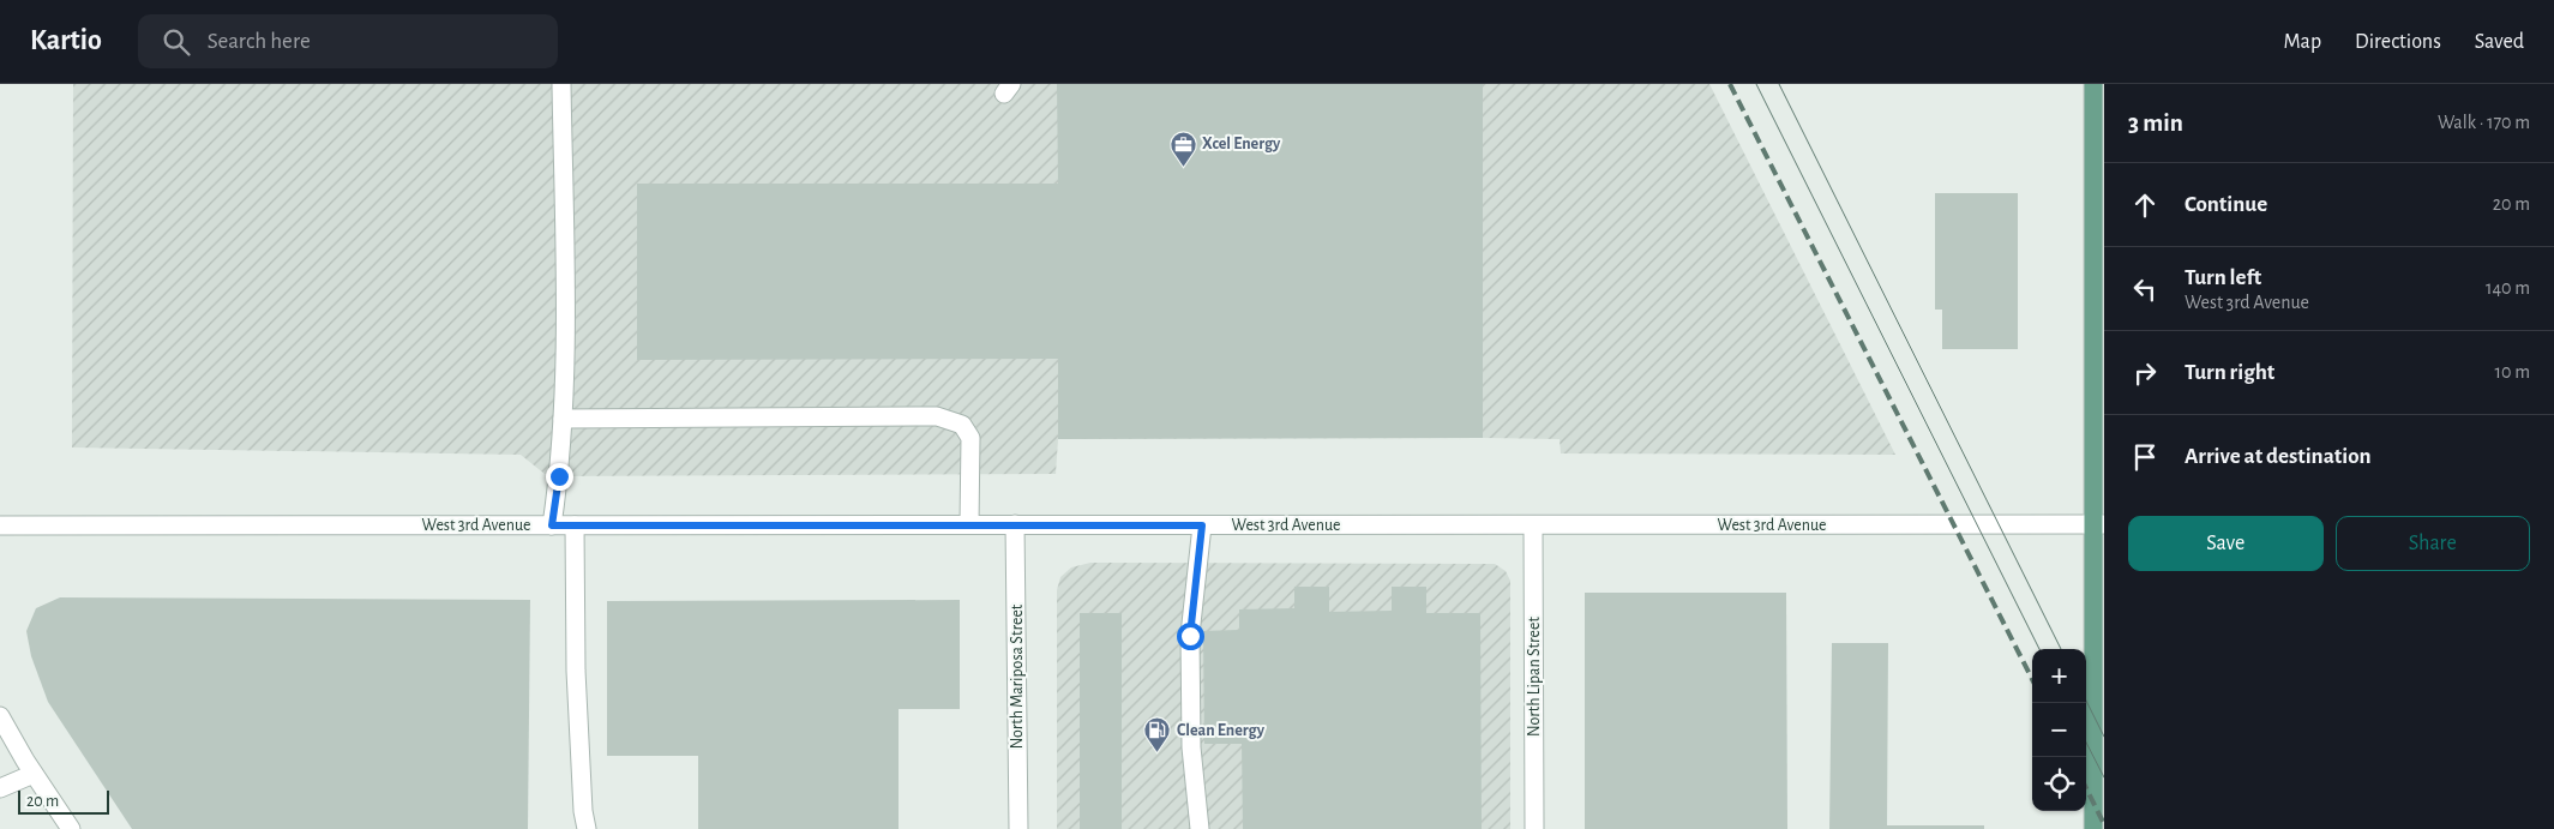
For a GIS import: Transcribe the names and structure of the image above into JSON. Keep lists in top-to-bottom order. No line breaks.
{"streets":{"street":["West 3rd Avenue","North Mariposa Street","North Lipan Street"]},"crossings":[["West 3rd Avenue","North Mariposa Street"],["West 3rd Avenue","North Lipan Street"]],"places":{"office":["Xcel Energy"],"fuel station":["Clean Energy"]},"scale_bar":"20 m","page":{"header":"Kartio","search":"Search here","nav":["Map","Directions","Saved"],"heading":["3 min","Walk · 170 m"],"list":[["Continue","20 m"],["Turn left","West 3rd Avenue","140 m"],["Turn right","10 m"],"Arrive at destination"],"buttons":["Save","Share"],"map_buttons":["+","−"],"scale":"20 m"}}
